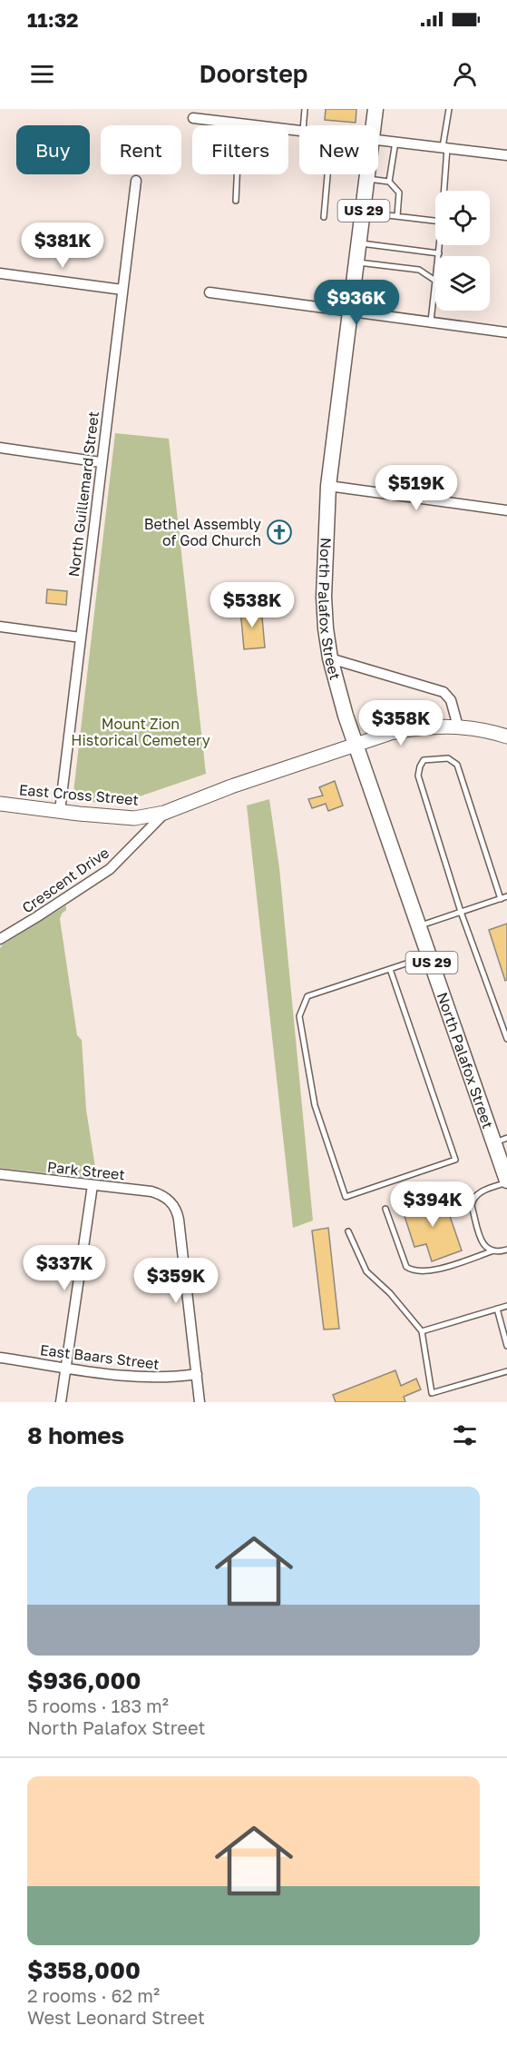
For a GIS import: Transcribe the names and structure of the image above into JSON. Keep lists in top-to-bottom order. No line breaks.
{"streets":{"main road":["US 29","North Palafox Street"],"street":["North Guillemard Street","East Cross Street","Crescent Drive","Park Street","East Baars Street"]},"crossings":[["North Guillemard Street","East Cross Street"],["North Palafox Street","East Cross Street"],["East Cross Street","Crescent Drive"],["Park Street","East Baars Street"]],"parks":["Mount Zion Historical Cemetery"],"places":{"church":["Bethel Assembly of God Church"]},"page":{"status":"11:32","header":"Doorstep","chip":["Buy","Rent","Filters","New"],"price":["$381K","$936K","$519K","$538K","$358K","$394K","$337K","$359K"],"heading":"8 homes","list":[{"name":"$936,000","note":"5 rooms · 183 m² · North Palafox Street"},{"name":"$358,000","note":"2 rooms · 62 m² · West Leonard Street"}]}}
